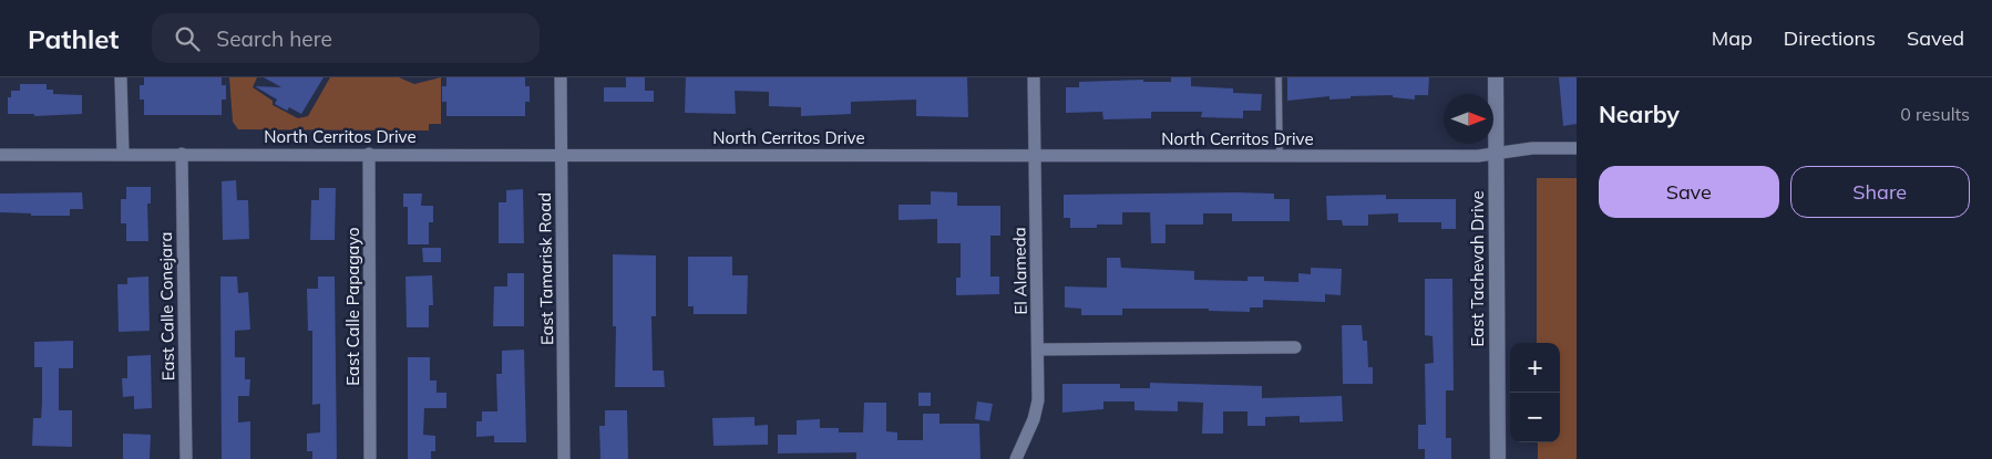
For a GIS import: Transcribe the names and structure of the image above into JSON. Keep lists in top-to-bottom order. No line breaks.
{"streets":{"street":["North Cerritos Drive","East Tamarisk Road","East Tachevah Drive","El Alameda","East Calle Conejara","East Calle Papagayo"]},"crossings":[["North Cerritos Drive","East Tamarisk Road"],["North Cerritos Drive","East Tachevah Drive"],["North Cerritos Drive","El Alameda"],["North Cerritos Drive","East Calle Conejara"],["North Cerritos Drive","East Calle Papagayo"]],"north":"right","page":{"header":"Pathlet","search":"Search here","nav":["Map","Directions","Saved"],"heading":["Nearby","0 results"],"buttons":["Save","Share"],"map_buttons":["+","−"]}}
